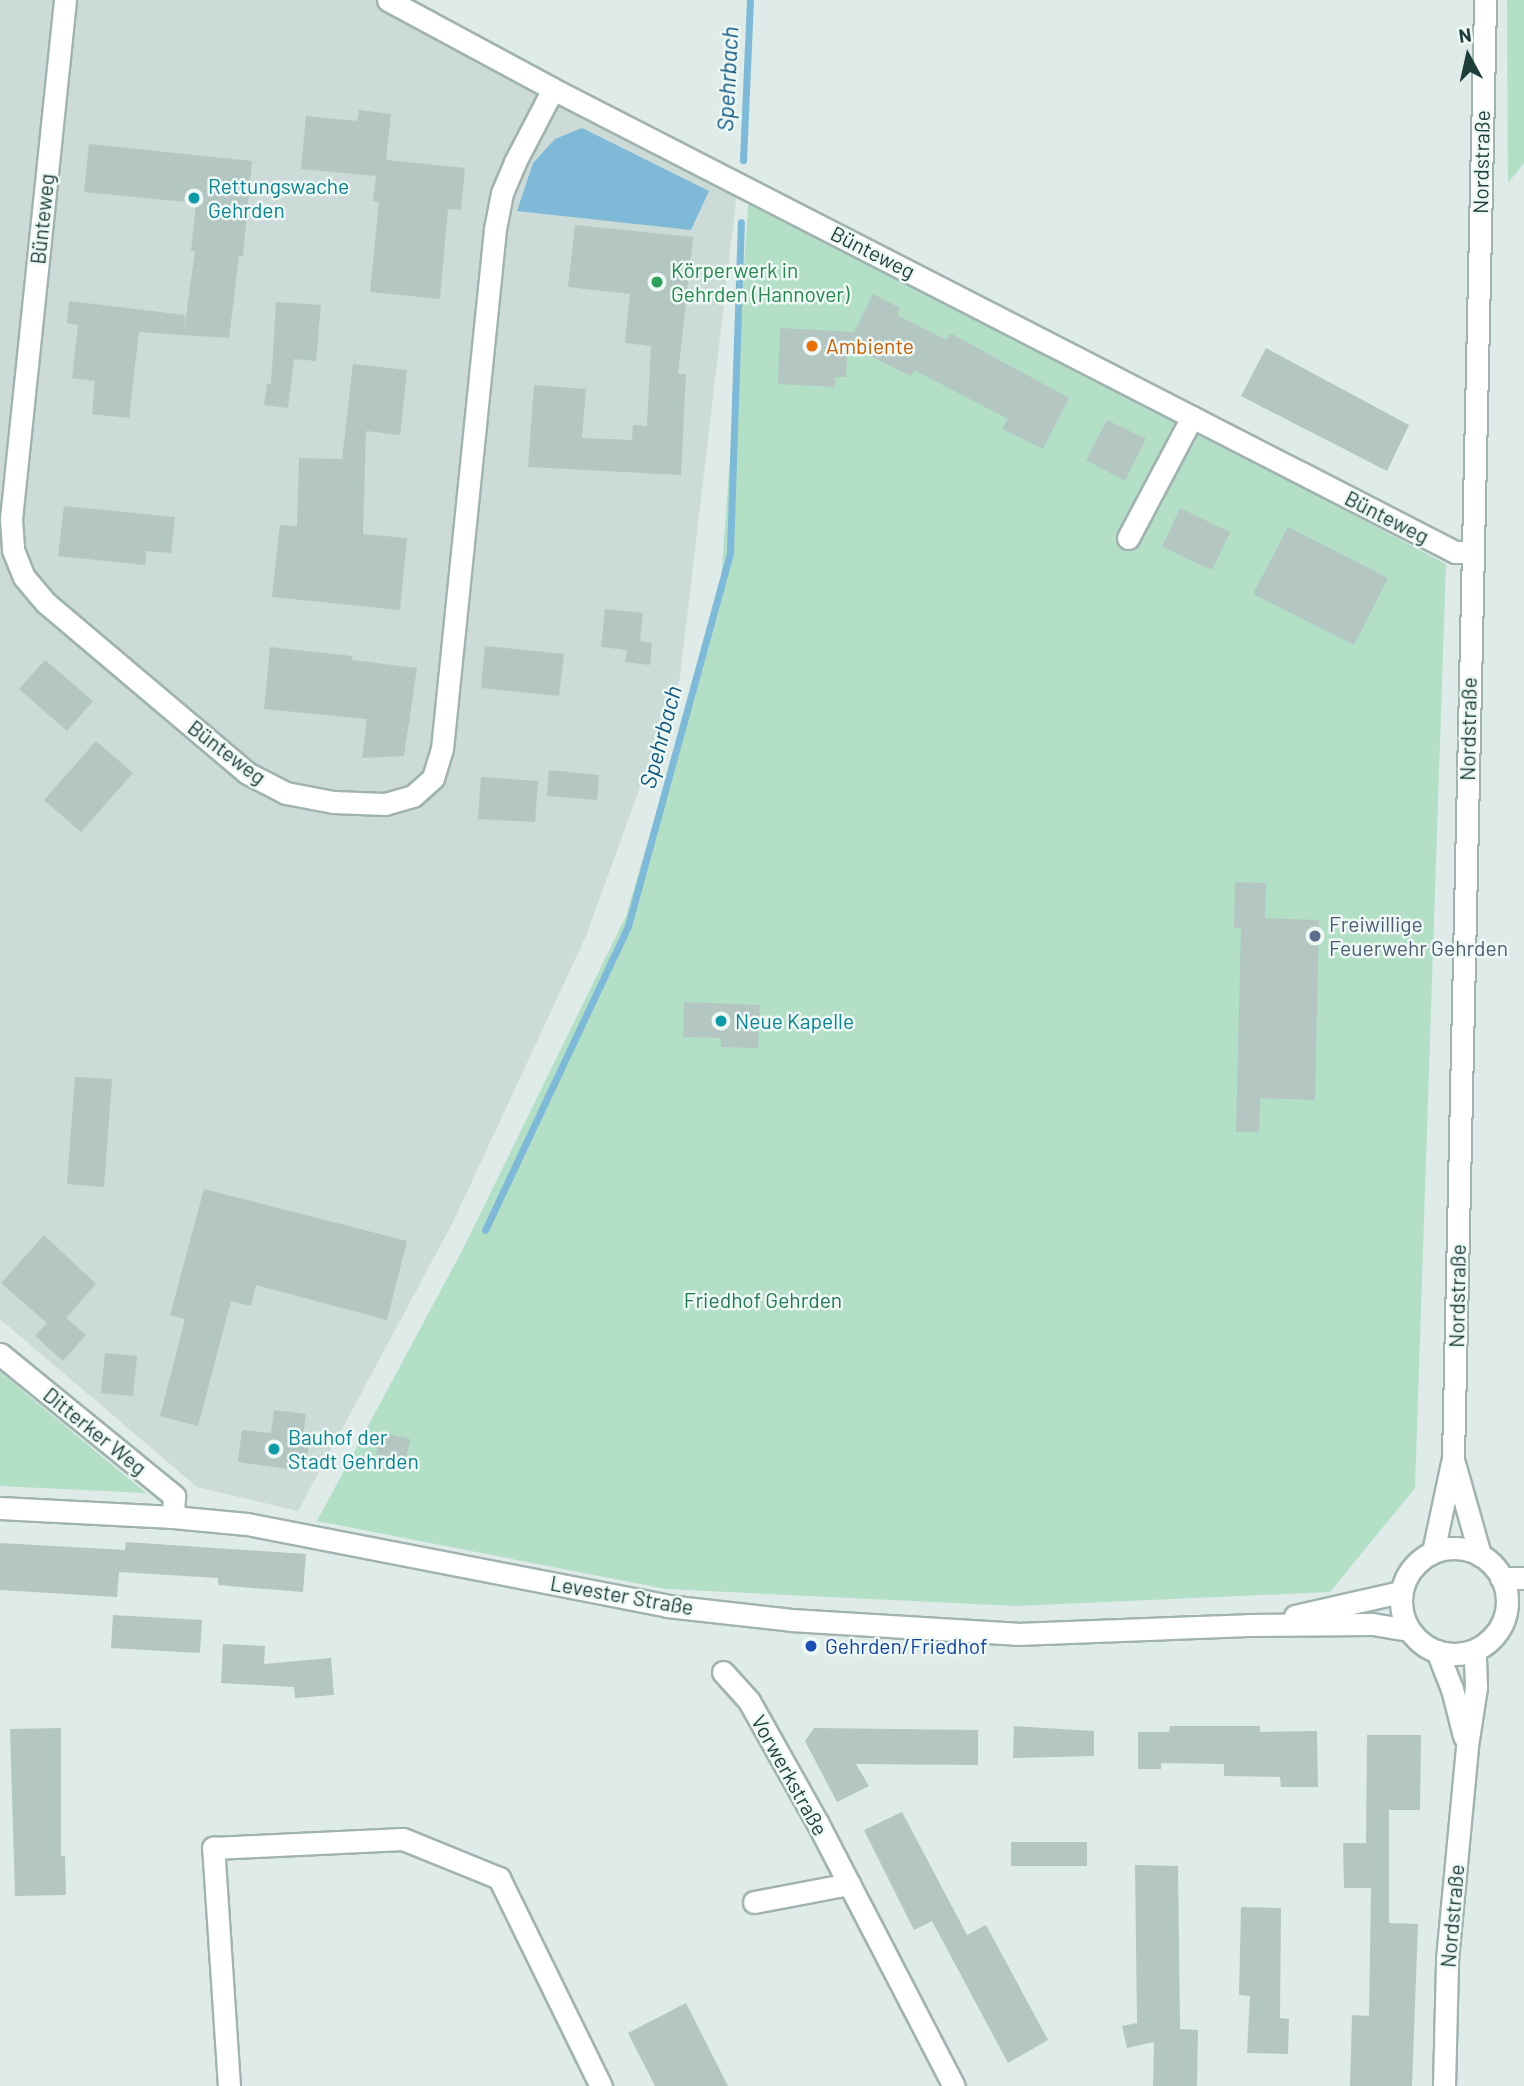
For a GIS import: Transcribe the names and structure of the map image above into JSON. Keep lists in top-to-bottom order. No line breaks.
{"streets":{"street":["Nordstraße","Bünteweg","Ditterker Weg","Levester Straße","Vorwerkstraße"]},"crossings":[["Nordstraße","Bünteweg"],["Nordstraße","Levester Straße"],["Ditterker Weg","Levester Straße"]],"water":["Spehrbach"],"parks":["Friedhof Gehrden"],"places":["Rettungswache Gehrden","Körperwerk in Gehrden (Hannover)","Ambiente","Freiwillige Feuerwehr Gehrden","Neue Kapelle","Bauhof der Stadt Gehrden","Gehrden/Friedhof"],"north":"top"}
